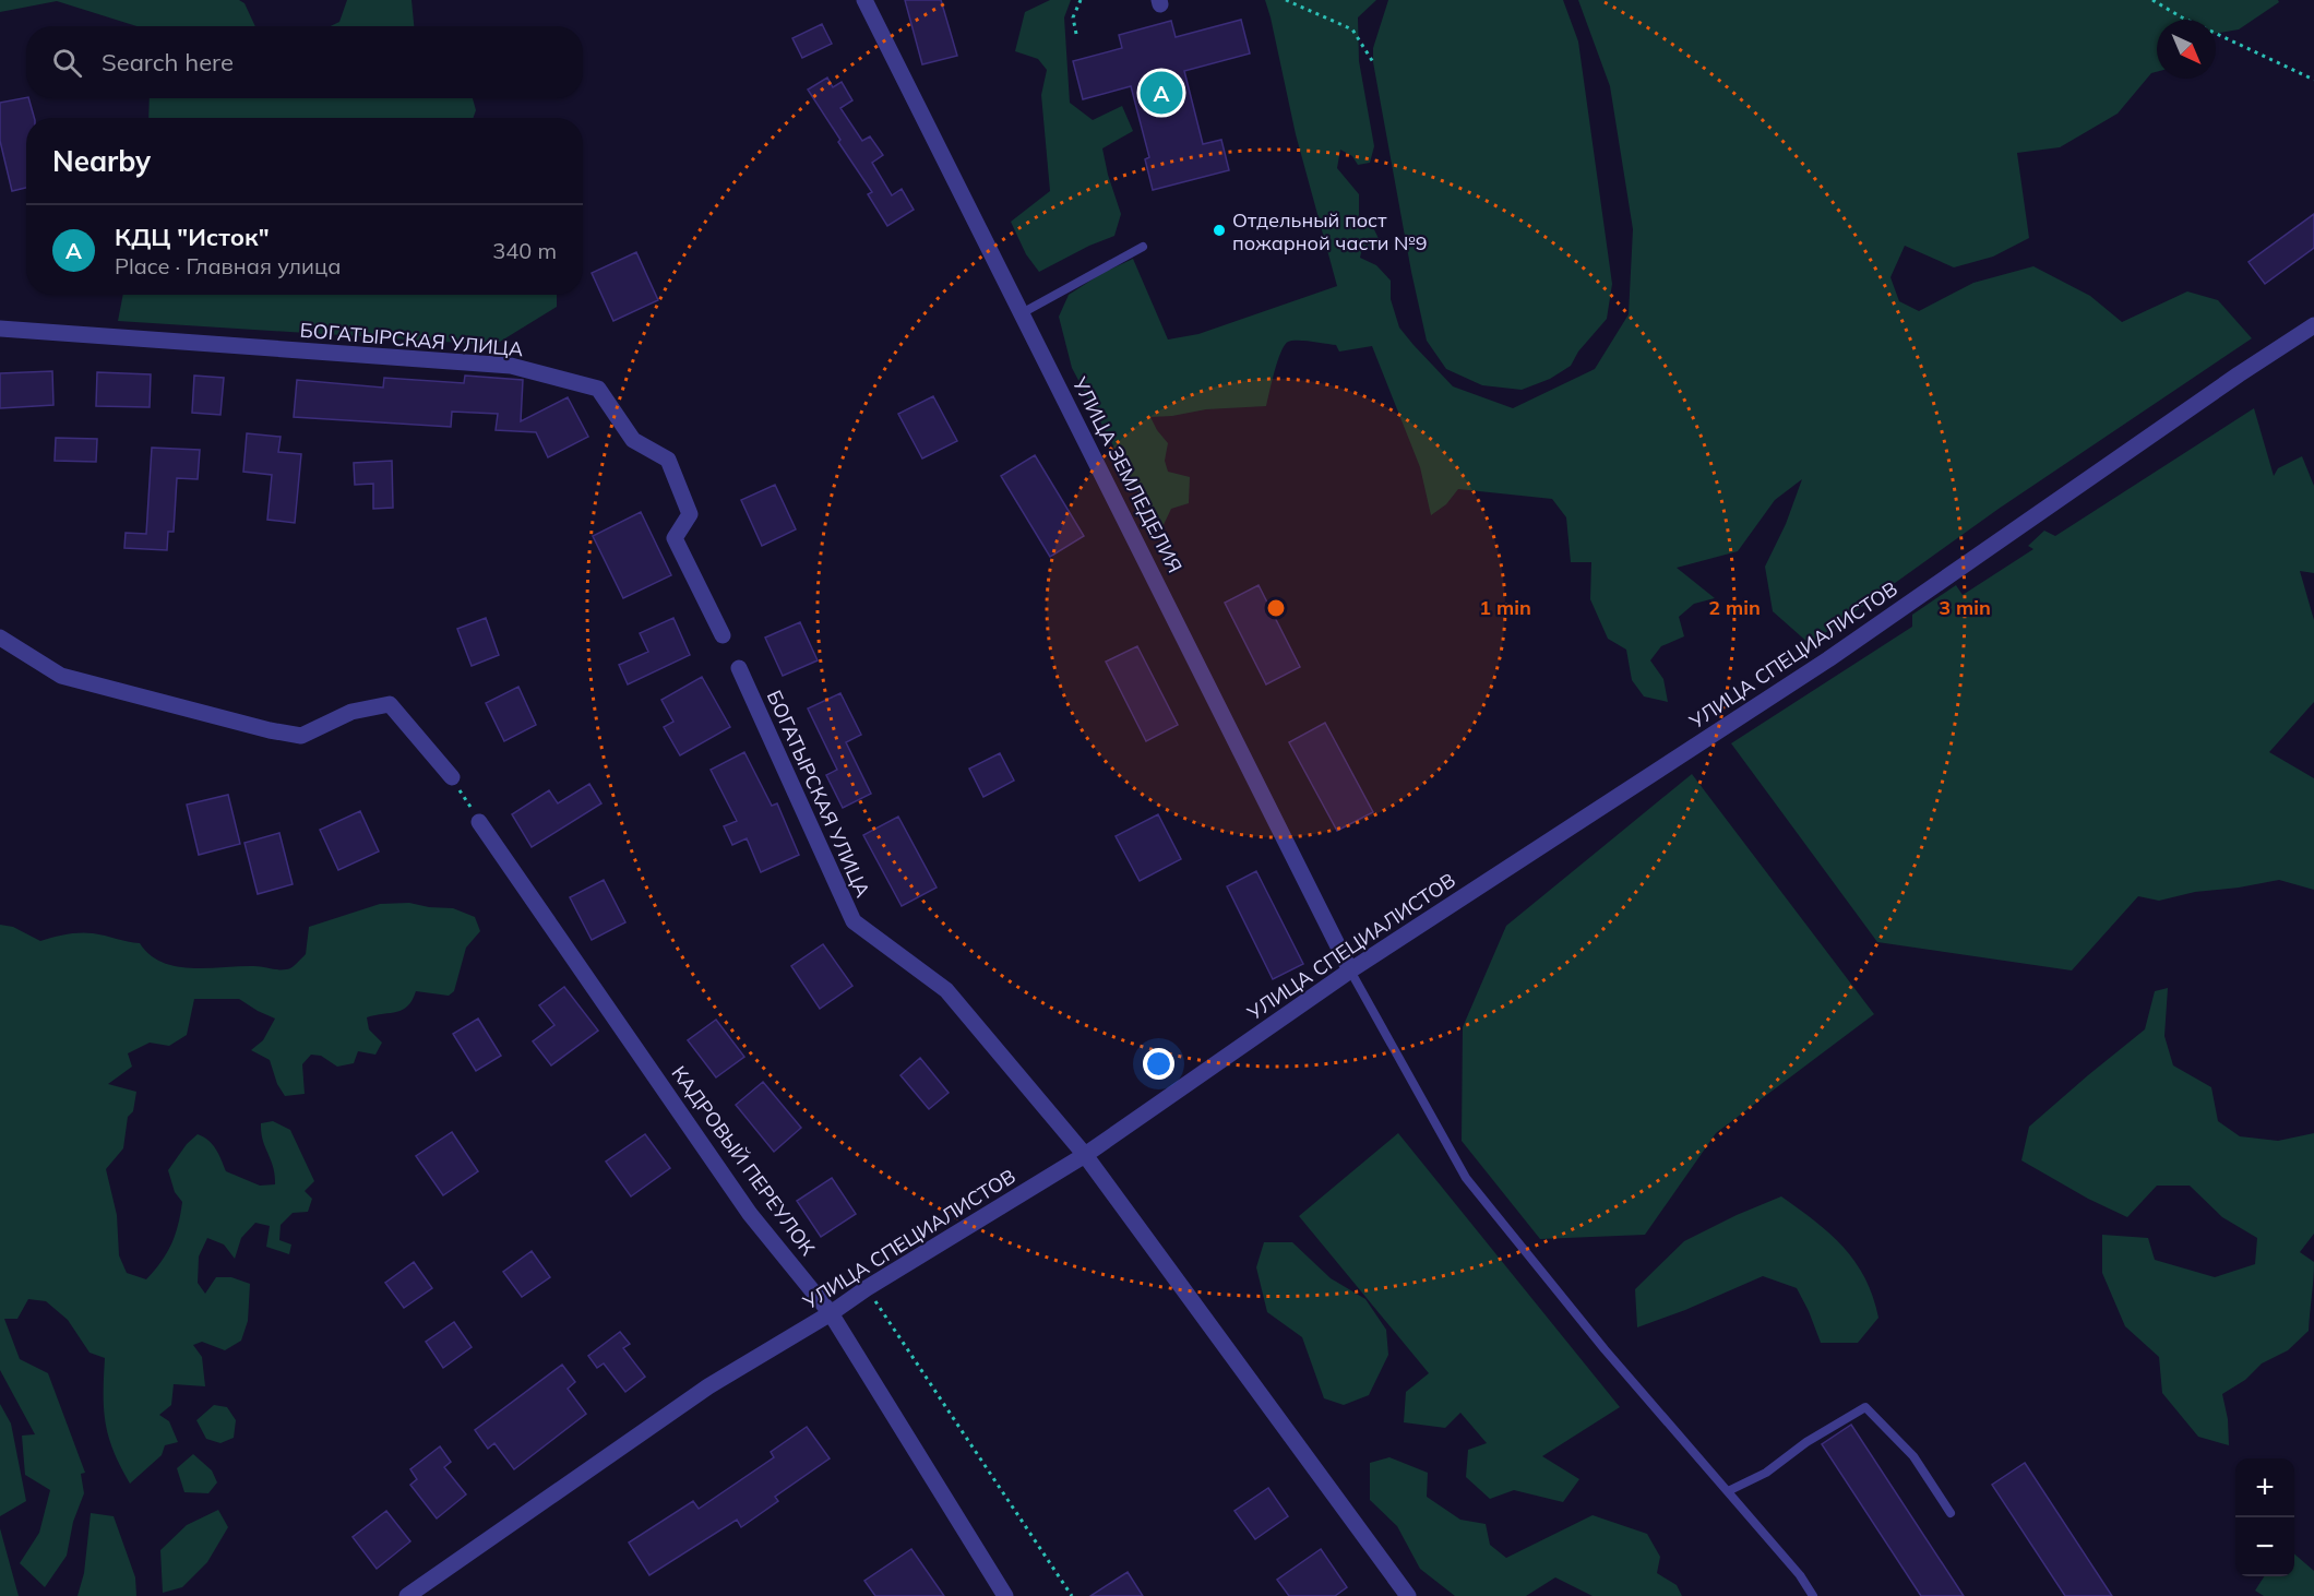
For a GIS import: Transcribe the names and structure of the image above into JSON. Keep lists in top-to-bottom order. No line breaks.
{"streets":{"street":["БОГАТЫРСКАЯ УЛИЦА","УЛИЦА ЗЕМЛЕДЕЛИЯ","УЛИЦА СПЕЦИАЛИСТОВ","КАДРОВЫЙ ПЕРЕУЛОК"]},"crossings":[["БОГАТЫРСКАЯ УЛИЦА","УЛИЦА СПЕЦИАЛИСТОВ"],["УЛИЦА ЗЕМЛЕДЕЛИЯ","УЛИЦА СПЕЦИАЛИСТОВ"],["УЛИЦА СПЕЦИАЛИСТОВ","КАДРОВЫЙ ПЕРЕУЛОК"]],"places":["Отдельный пост пожарной части №9"],"north":"bottom right","page":{"search":"Search here","pins":"A","heading":"Nearby","list":[{"mark":"A","name":"КДЦ \"Исток\"","note":"Place · Главная улица","value":"340 m"}],"map_buttons":["+","−"]},"rings":["1 min","2 min","3 min"]}
